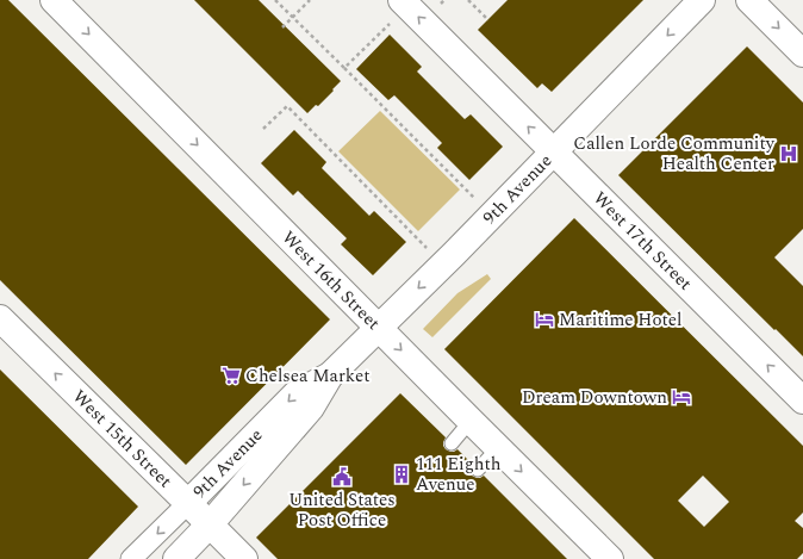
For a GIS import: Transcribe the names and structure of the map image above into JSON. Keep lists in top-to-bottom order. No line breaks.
{"streets":{"street":["9th Avenue","West 17th Street","West 16th Street","West 15th Street"]},"crossings":[["9th Avenue","West 17th Street"],["9th Avenue","West 16th Street"],["9th Avenue","West 15th Street"]],"one_way":["9th Avenue","West 17th Street","West 16th Street","West 15th Street"],"places":{"hospital":["Callen Lorde Community Health Center"],"hotel":["Maritime Hotel","Dream Downtown"],"supermarket":["Chelsea Market"],"building":["111 Eighth Avenue"],"public building":["United States Post Office"]}}
